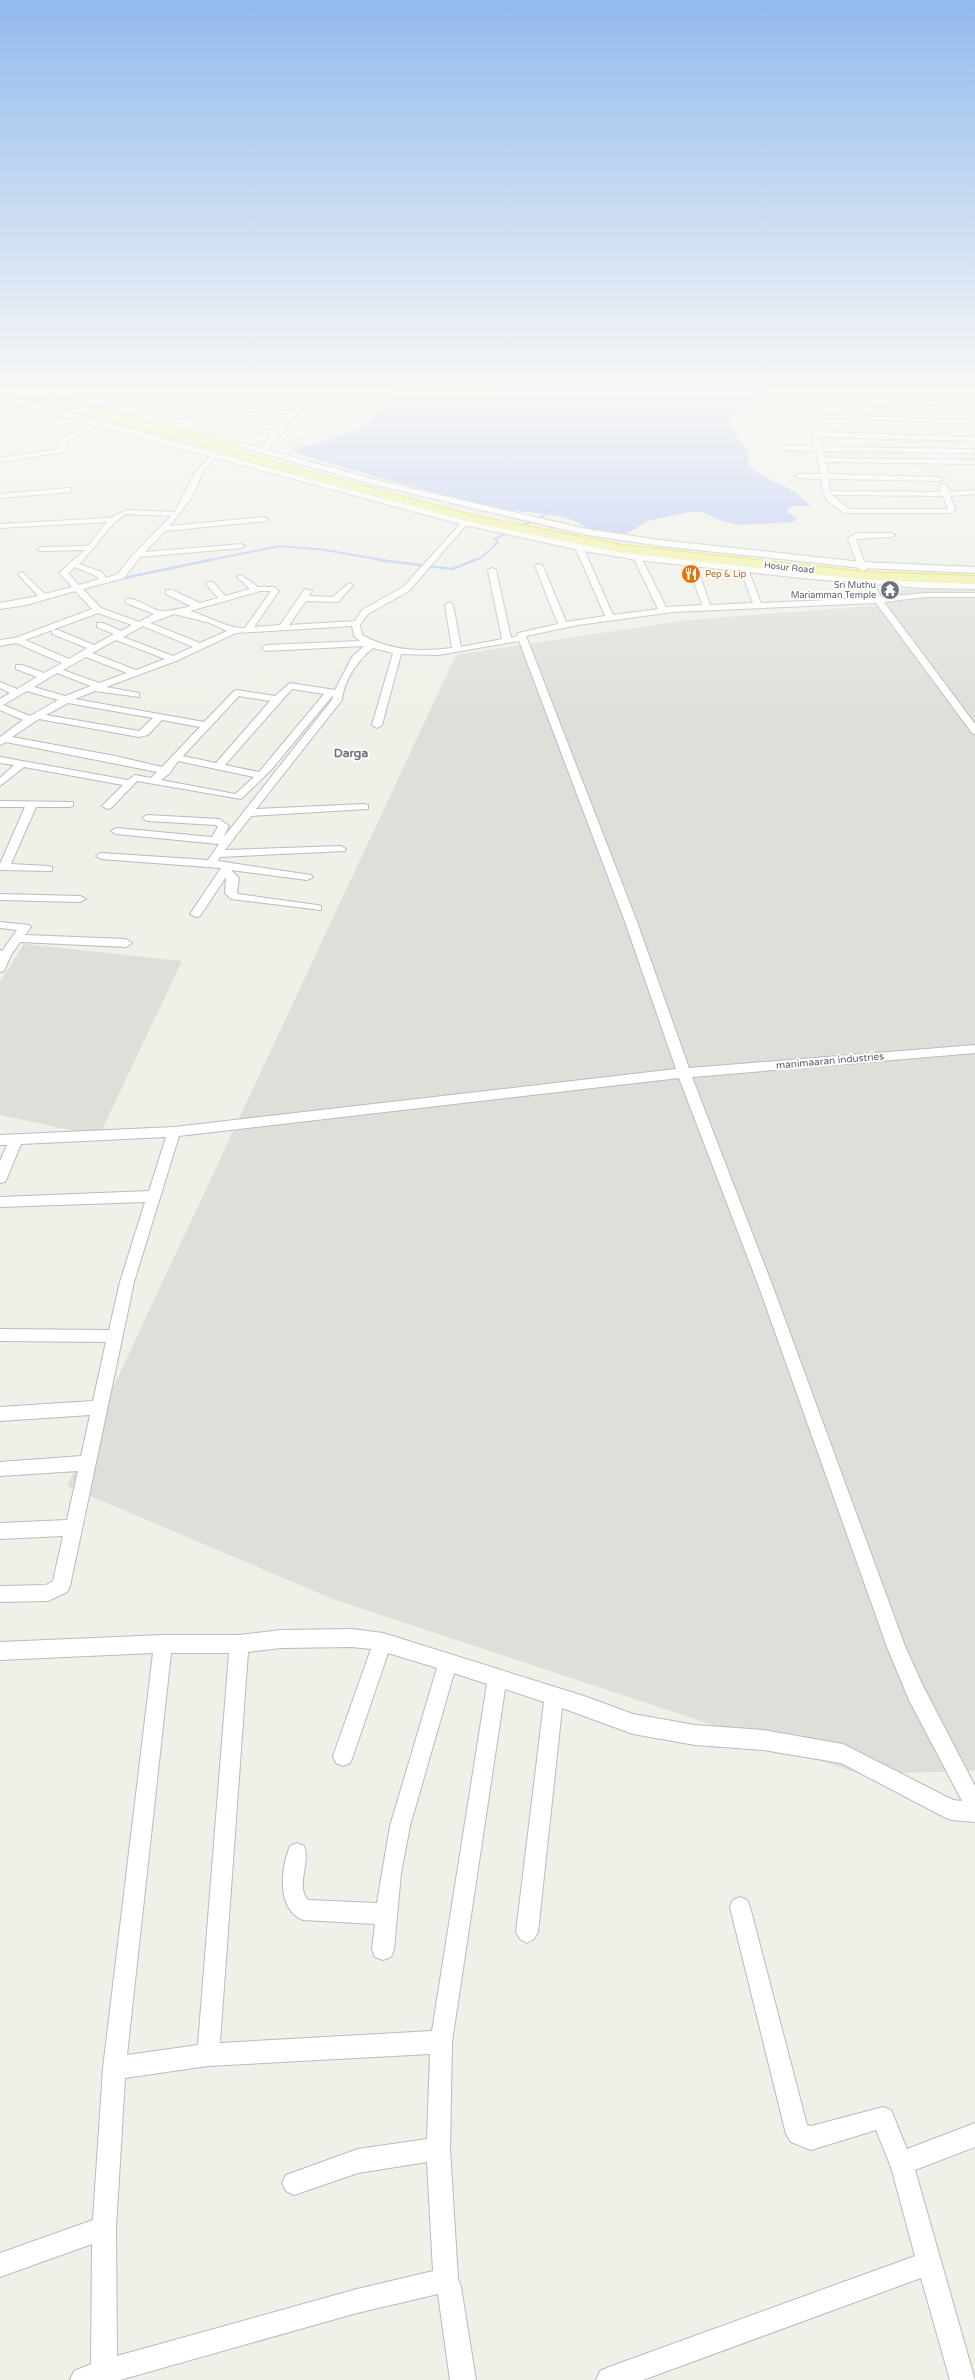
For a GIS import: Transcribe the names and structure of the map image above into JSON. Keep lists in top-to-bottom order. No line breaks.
{"streets":{"highway":["Hosur Road"],"street":["manimaaran industries"]},"districts":["Darga"],"places":{"restaurant":["Pep & Lip"],"temple":["Sri Muthu Mariamman Temple"]}}
